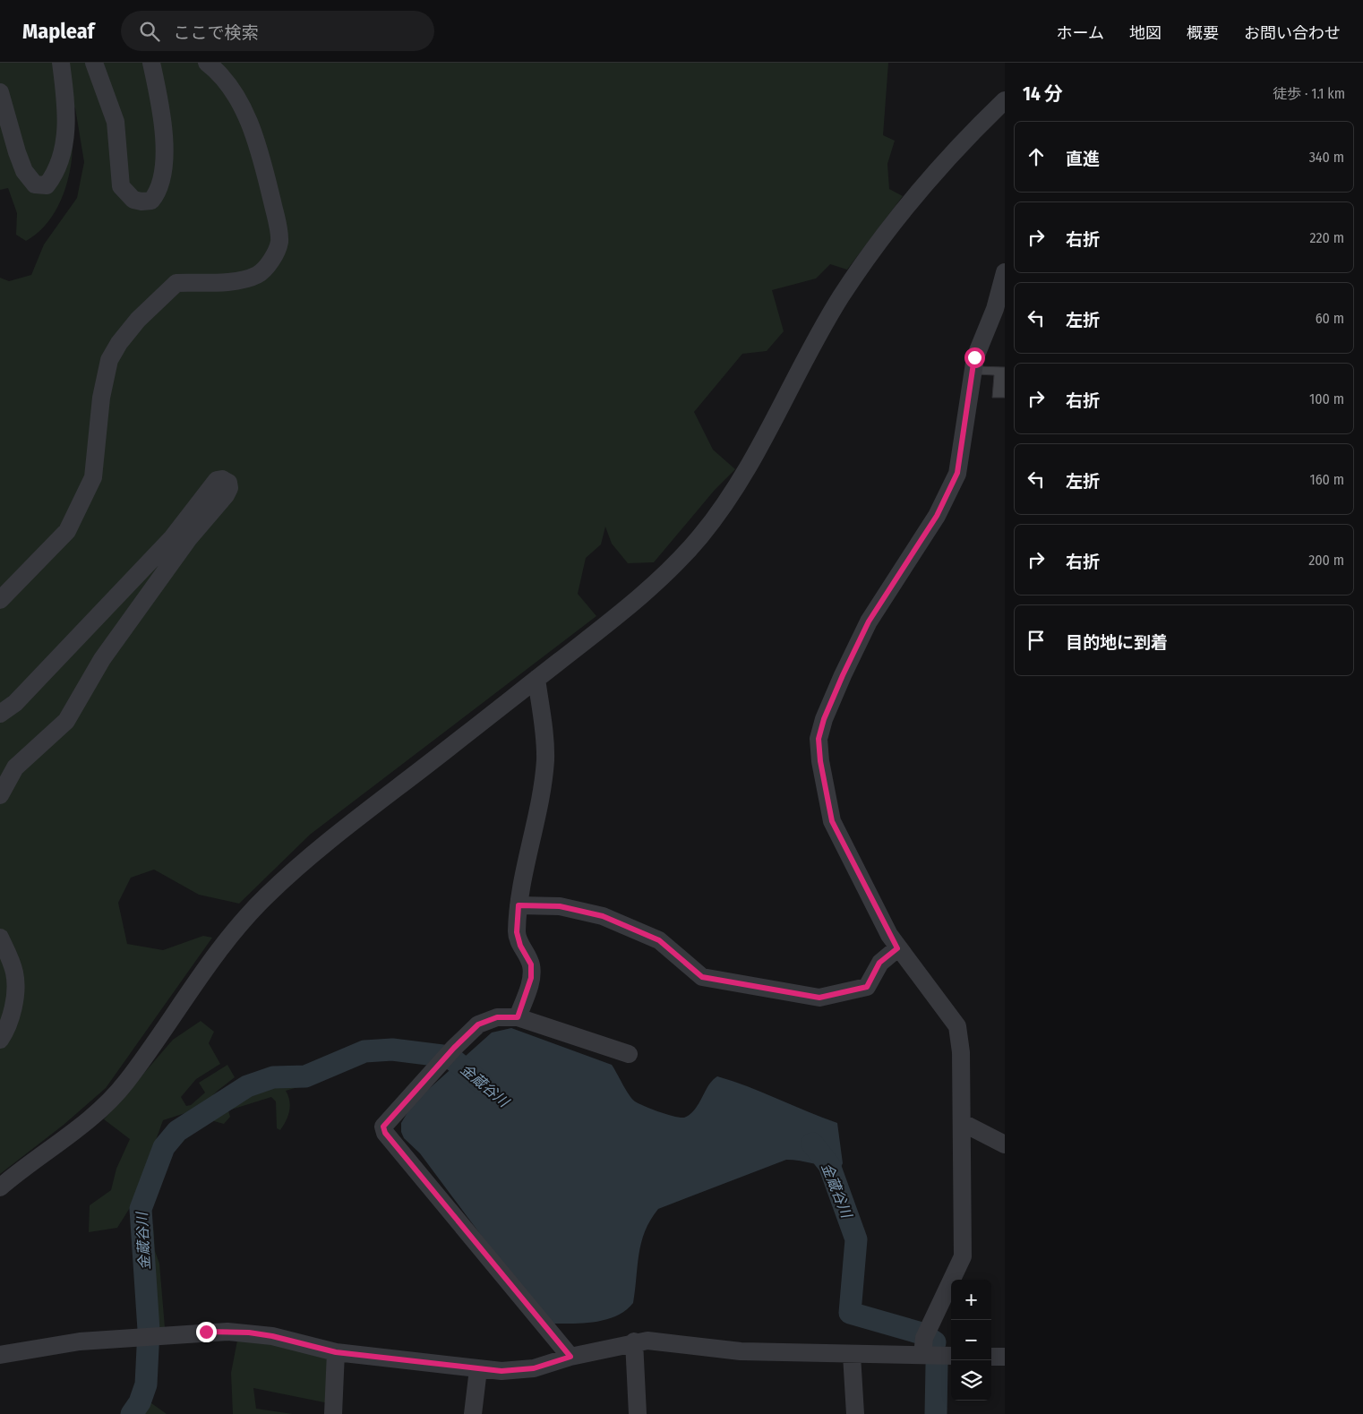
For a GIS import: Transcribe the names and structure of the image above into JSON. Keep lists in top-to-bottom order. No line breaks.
{"water":["金蔵谷川"],"page":{"header":"Mapleaf","search":"ここで検索","nav":["ホーム","地図","概要","お問い合わせ"],"heading":["14 分","徒歩 · 1.1 km"],"list":[["直進","340 m"],["右折","220 m"],["左折","60 m"],["右折","100 m"],["左折","160 m"],["右折","200 m"],"目的地に到着"],"map_buttons":["+","−"]}}
